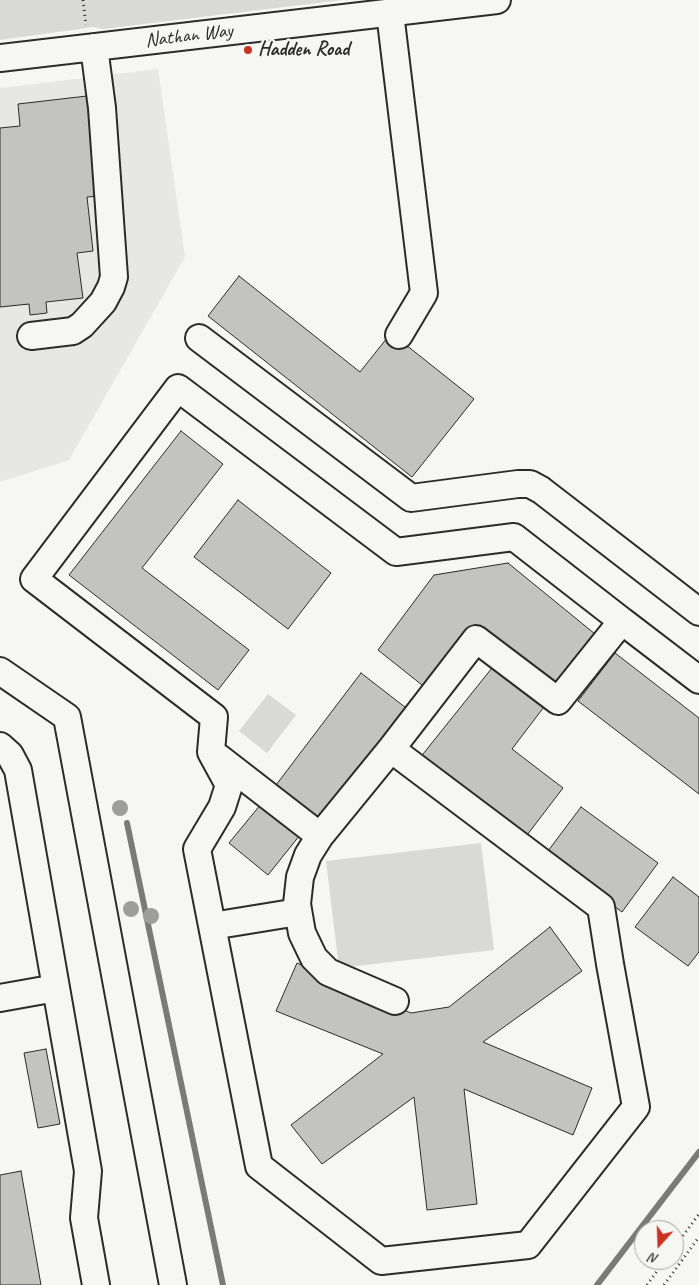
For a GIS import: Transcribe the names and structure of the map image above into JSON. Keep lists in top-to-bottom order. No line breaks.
{"streets":{"street":["Nathan Way"]},"places":["Hadden Road"],"north":"bottom"}
